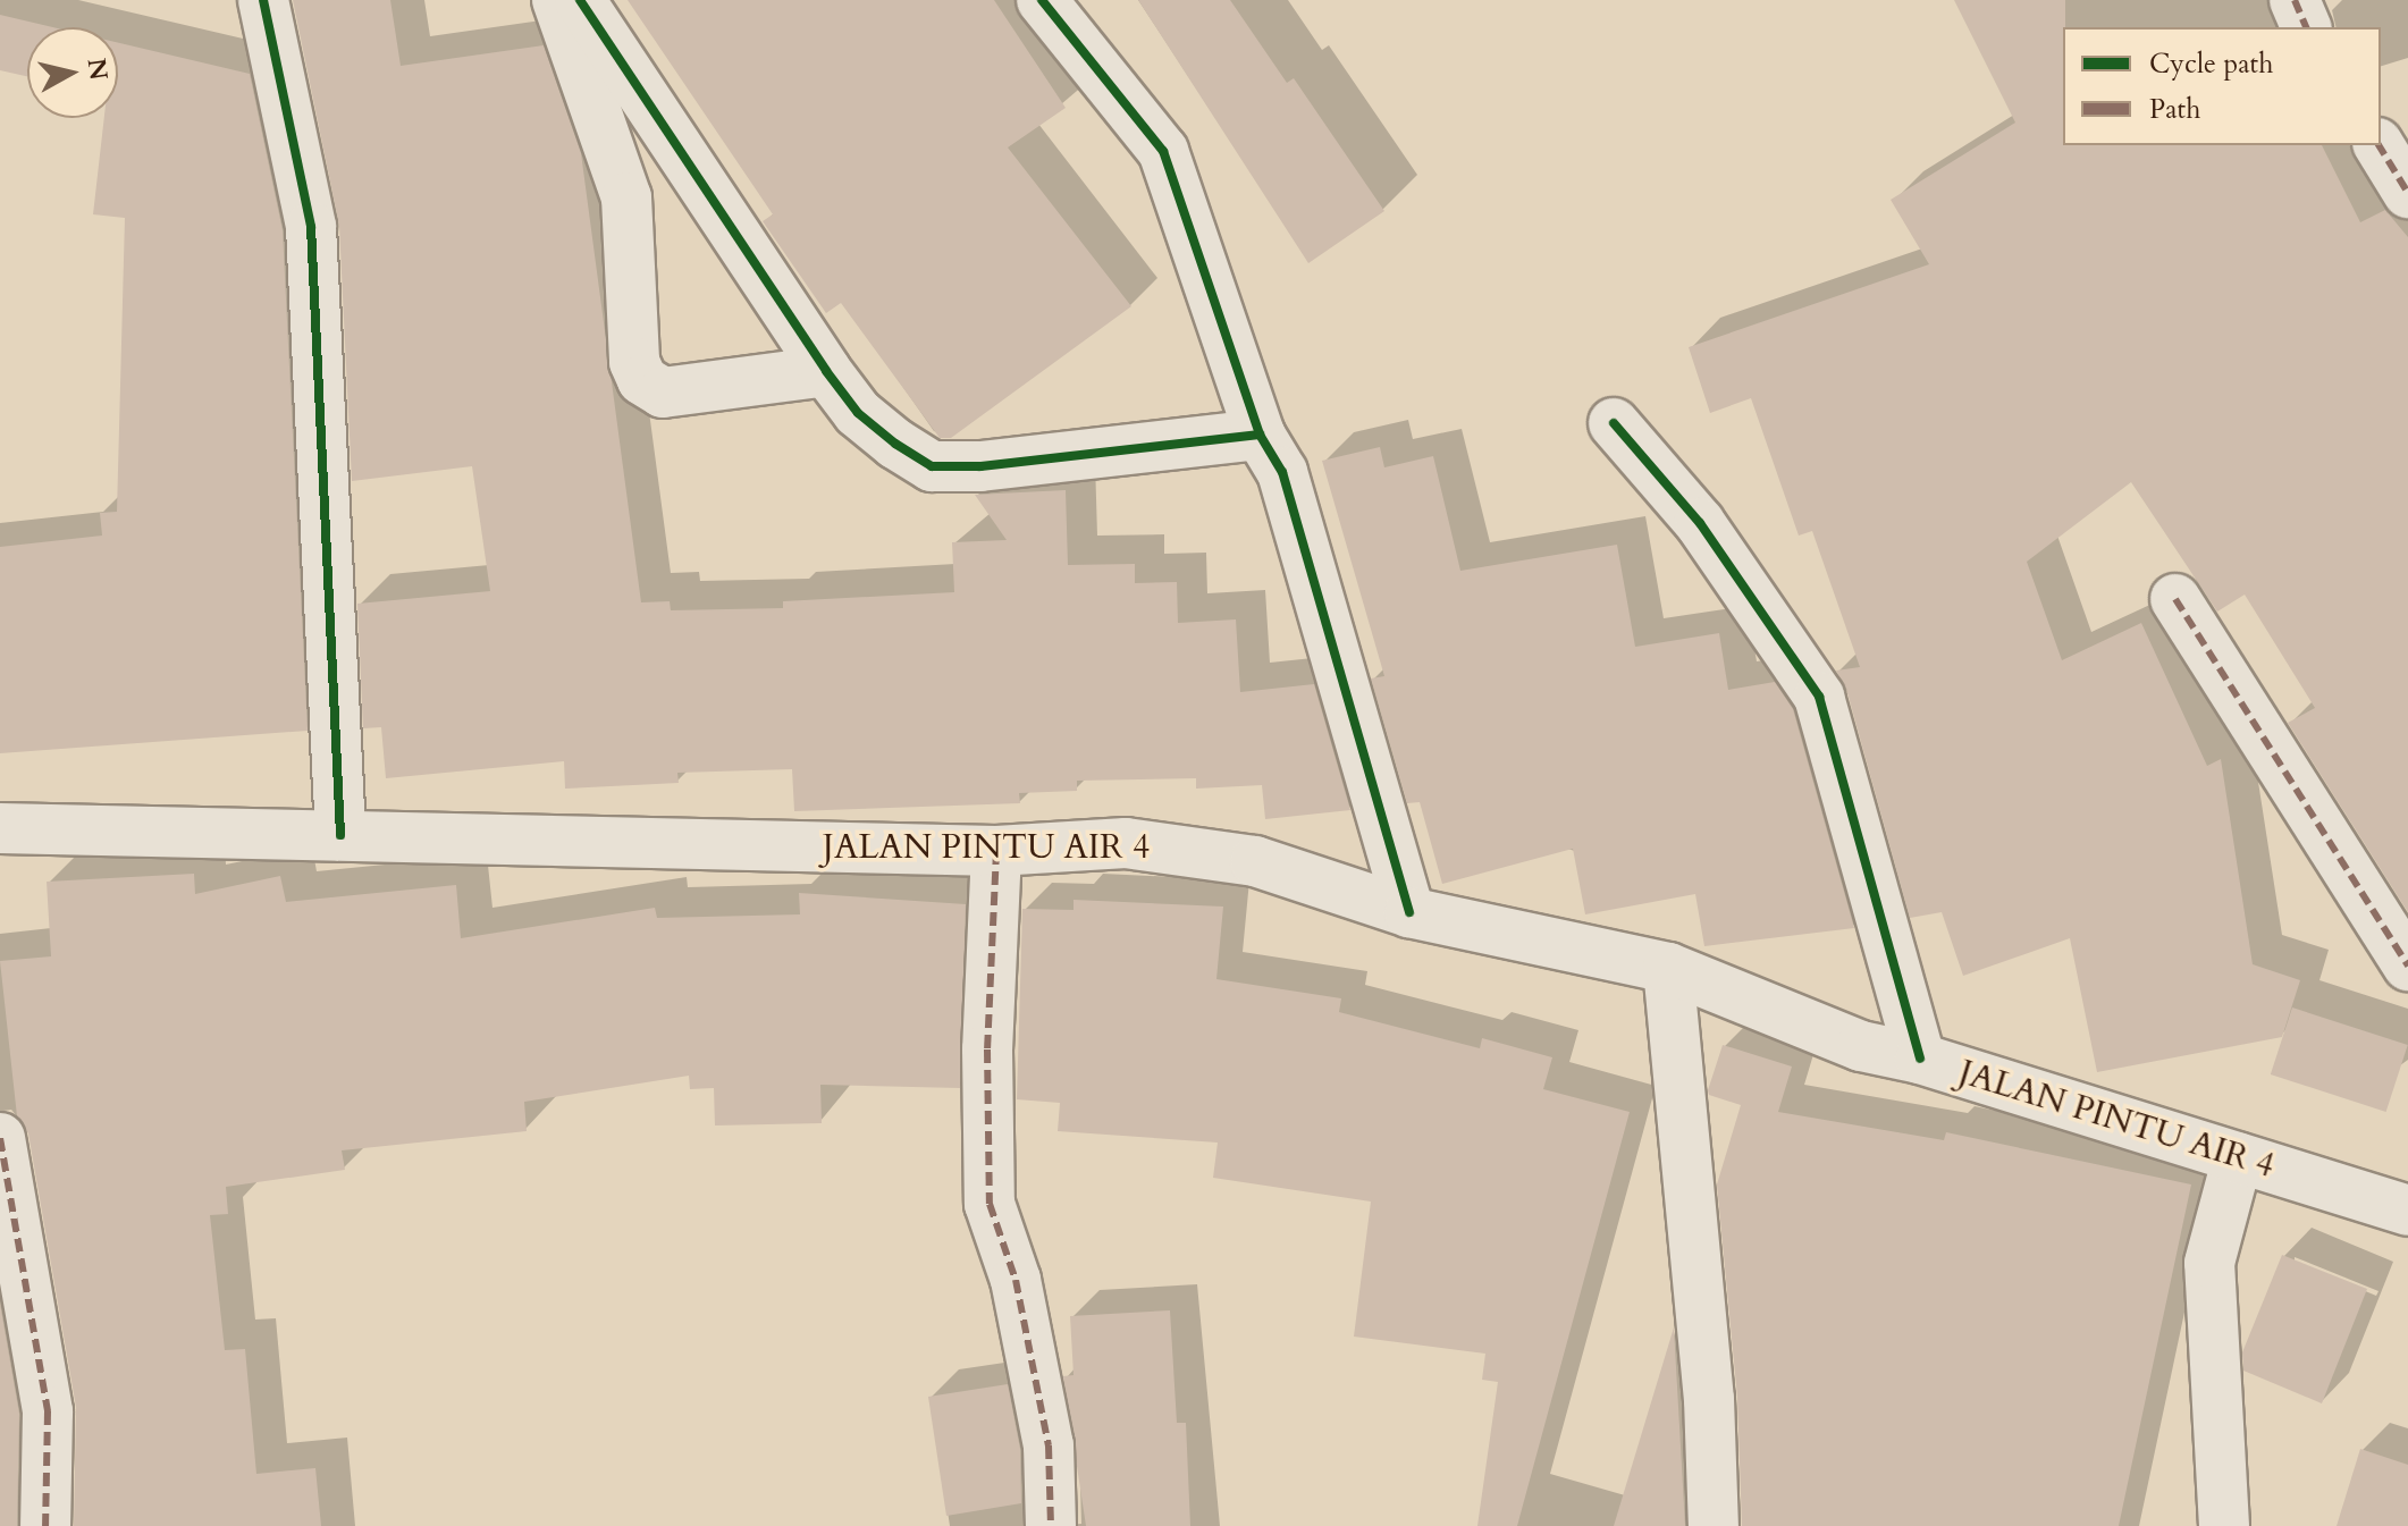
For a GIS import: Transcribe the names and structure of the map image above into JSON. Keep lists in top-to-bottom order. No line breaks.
{"streets":{"street":["JALAN PINTU AIR 4"]},"legend":["Cycle path","Path"],"north":"right"}
